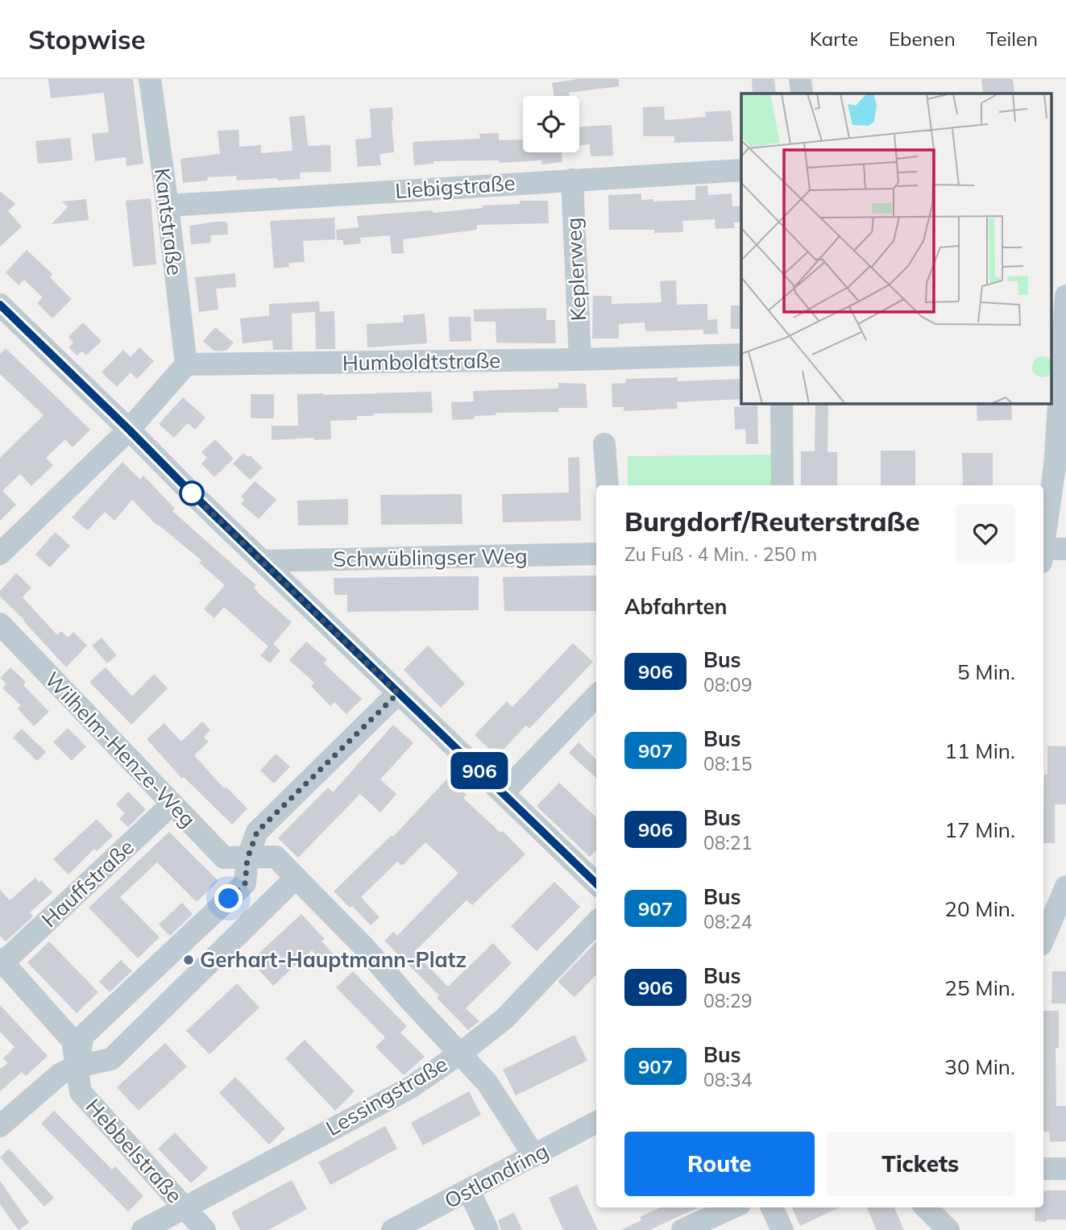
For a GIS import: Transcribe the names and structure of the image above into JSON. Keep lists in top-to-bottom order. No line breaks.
{"streets":{"street":["Liebigstraße","Kantstraße","Keplerweg","Humboldtstraße","Schwüblingser Weg","Wilhelm-Henze-Weg","Hauffstraße","Lessingstraße","Hebbelstraße","Ostlandring"]},"crossings":[["Liebigstraße","Kantstraße"],["Liebigstraße","Keplerweg"],["Kantstraße","Humboldtstraße"],["Keplerweg","Humboldtstraße"],["Wilhelm-Henze-Weg","Hauffstraße"],["Wilhelm-Henze-Weg","Lessingstraße"],["Wilhelm-Henze-Weg","Ostlandring"],["Hauffstraße","Hebbelstraße"],["Lessingstraße","Hebbelstraße"]],"places":["Gerhart-Hauptmann-Platz"],"lines":["bus line 906"],"page":{"header":"Stopwise","nav":["Karte","Ebenen","Teilen"],"on_map":"906","heading":[["Burgdorf/Reuterstraße","Zu Fuß · 4 Min. · 250 m"],"Abfahrten"],"list":[{"mark":"906","name":"Bus","note":"08:09","value":"5 Min."},{"mark":"907","name":"Bus","note":"08:15","value":"11 Min."},{"mark":"906","name":"Bus","note":"08:21","value":"17 Min."},{"mark":"907","name":"Bus","note":"08:24","value":"20 Min."},{"mark":"906","name":"Bus","note":"08:29","value":"25 Min."},{"mark":"907","name":"Bus","note":"08:34","value":"30 Min."}],"buttons":["Route","Tickets"]}}
